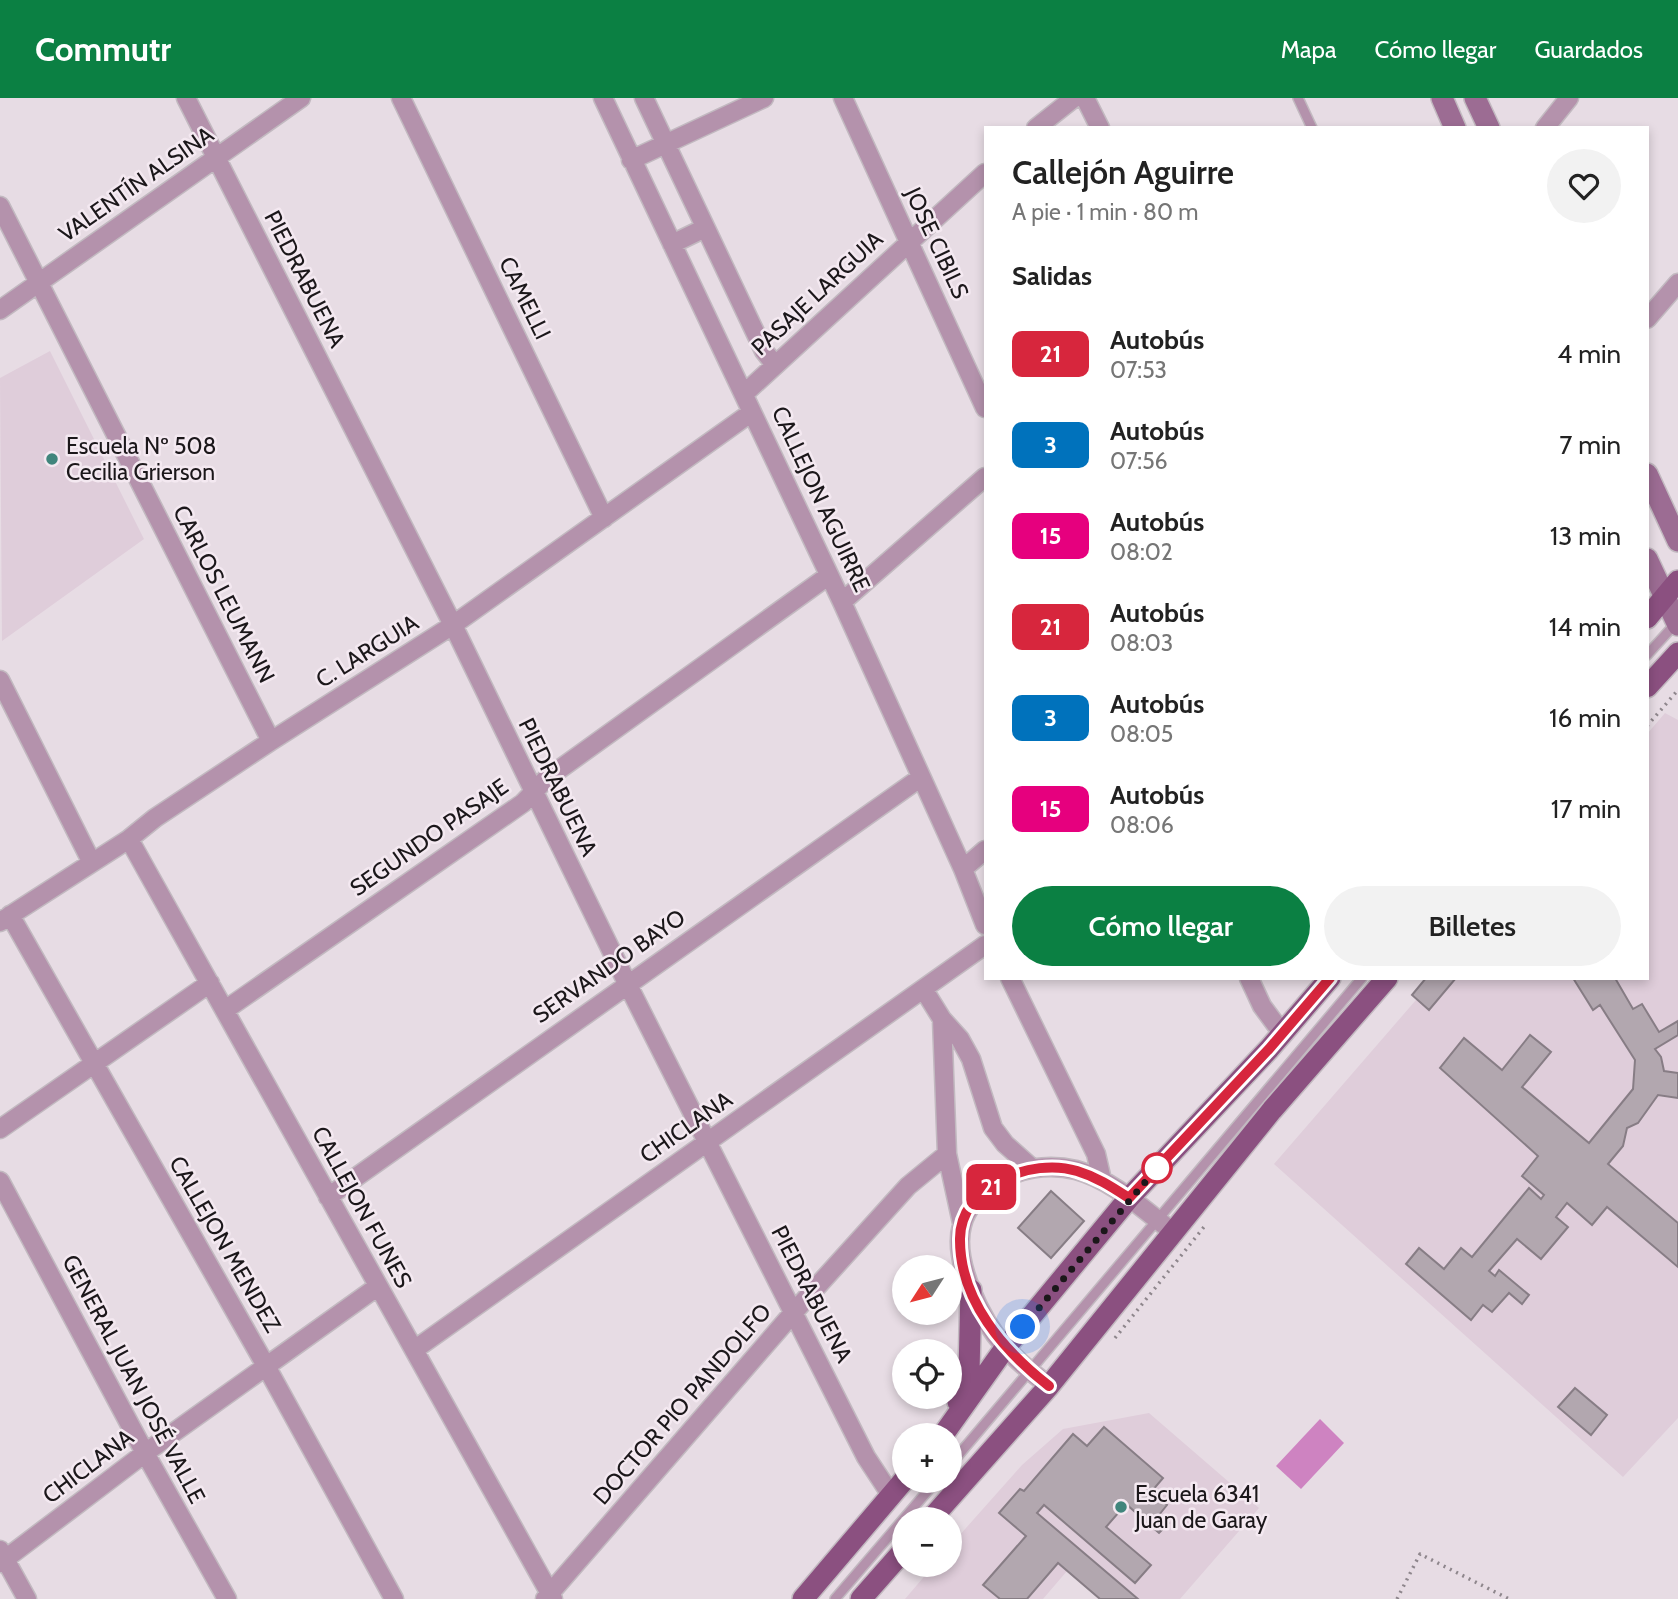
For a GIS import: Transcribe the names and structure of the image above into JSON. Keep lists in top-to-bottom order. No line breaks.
{"streets":{"street":["VALENTÍN ALSINA","JOSE CIBILS","PIEDRABUENA","PASAJE LARGUIA","CAMELLI","CALLEJON AGUIRRE","CARLOS LEUMANN","C. LARGUIA","SEGUNDO PASAJE","SERVANDO BAYO","CHICLANA","CALLEJON FUNES","CALLEJON MENDEZ","GENERAL JUAN JOSÉ VALLE","DOCTOR PIO PANDOLFO"]},"crossings":[["VALENTÍN ALSINA","PIEDRABUENA"],["VALENTÍN ALSINA","CARLOS LEUMANN"],["JOSE CIBILS","PASAJE LARGUIA"],["PIEDRABUENA","C. LARGUIA"],["PIEDRABUENA","SEGUNDO PASAJE"],["PIEDRABUENA","SERVANDO BAYO"],["PIEDRABUENA","CHICLANA"],["PIEDRABUENA","DOCTOR PIO PANDOLFO"],["PASAJE LARGUIA","CALLEJON AGUIRRE"],["CAMELLI","C. LARGUIA"],["CALLEJON AGUIRRE","C. LARGUIA"],["CALLEJON AGUIRRE","SEGUNDO PASAJE"],["CALLEJON AGUIRRE","SERVANDO BAYO"],["CARLOS LEUMANN","C. LARGUIA"],["C. LARGUIA","CALLEJON FUNES"],["C. LARGUIA","CALLEJON MENDEZ"],["SEGUNDO PASAJE","CALLEJON FUNES"],["SERVANDO BAYO","CALLEJON FUNES"],["CHICLANA","CALLEJON FUNES"],["CHICLANA","CALLEJON MENDEZ"],["CHICLANA","GENERAL JUAN JOSÉ VALLE"],["CALLEJON FUNES","DOCTOR PIO PANDOLFO"]],"places":["Escuela Nº 508 Cecilia Grierson","Escuela 6341 Juan de Garay"],"lines":["bus line 21"],"north":"bottom left","page":{"header":"Commutr","nav":["Mapa","Cómo llegar","Guardados"],"on_map":"21","heading":[["Callejón Aguirre","A pie · 1 min · 80 m"],"Salidas"],"list":[{"mark":"21","name":"Autobús","note":"07:53","value":"4 min"},{"mark":"3","name":"Autobús","note":"07:56","value":"7 min"},{"mark":"15","name":"Autobús","note":"08:02","value":"13 min"},{"mark":"21","name":"Autobús","note":"08:03","value":"14 min"},{"mark":"3","name":"Autobús","note":"08:05","value":"16 min"},{"mark":"15","name":"Autobús","note":"08:06","value":"17 min"}],"buttons":["Cómo llegar","Billetes"],"map_buttons":["+","−"]}}
